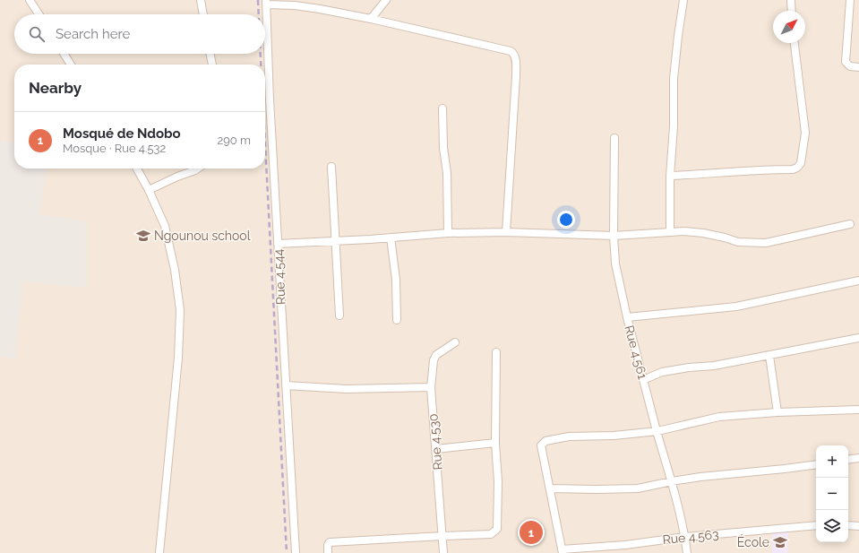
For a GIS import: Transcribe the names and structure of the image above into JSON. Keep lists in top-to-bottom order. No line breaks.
{"streets":{"street":["Rue 4.544","Rue 4.561","Rue 4.530","Rue 4.563"]},"crossings":[["Rue 4.561","Rue 4.563"]],"places":{"school or university":["Ngounou school","École"]},"north":"top right","page":{"search":"Search here","heading":"Nearby","list":[{"mark":"1","name":"Mosqué de Ndobo","note":"Mosque · Rue 4.532","value":"290 m"}],"map_buttons":["+","−"],"pins":"1"}}
